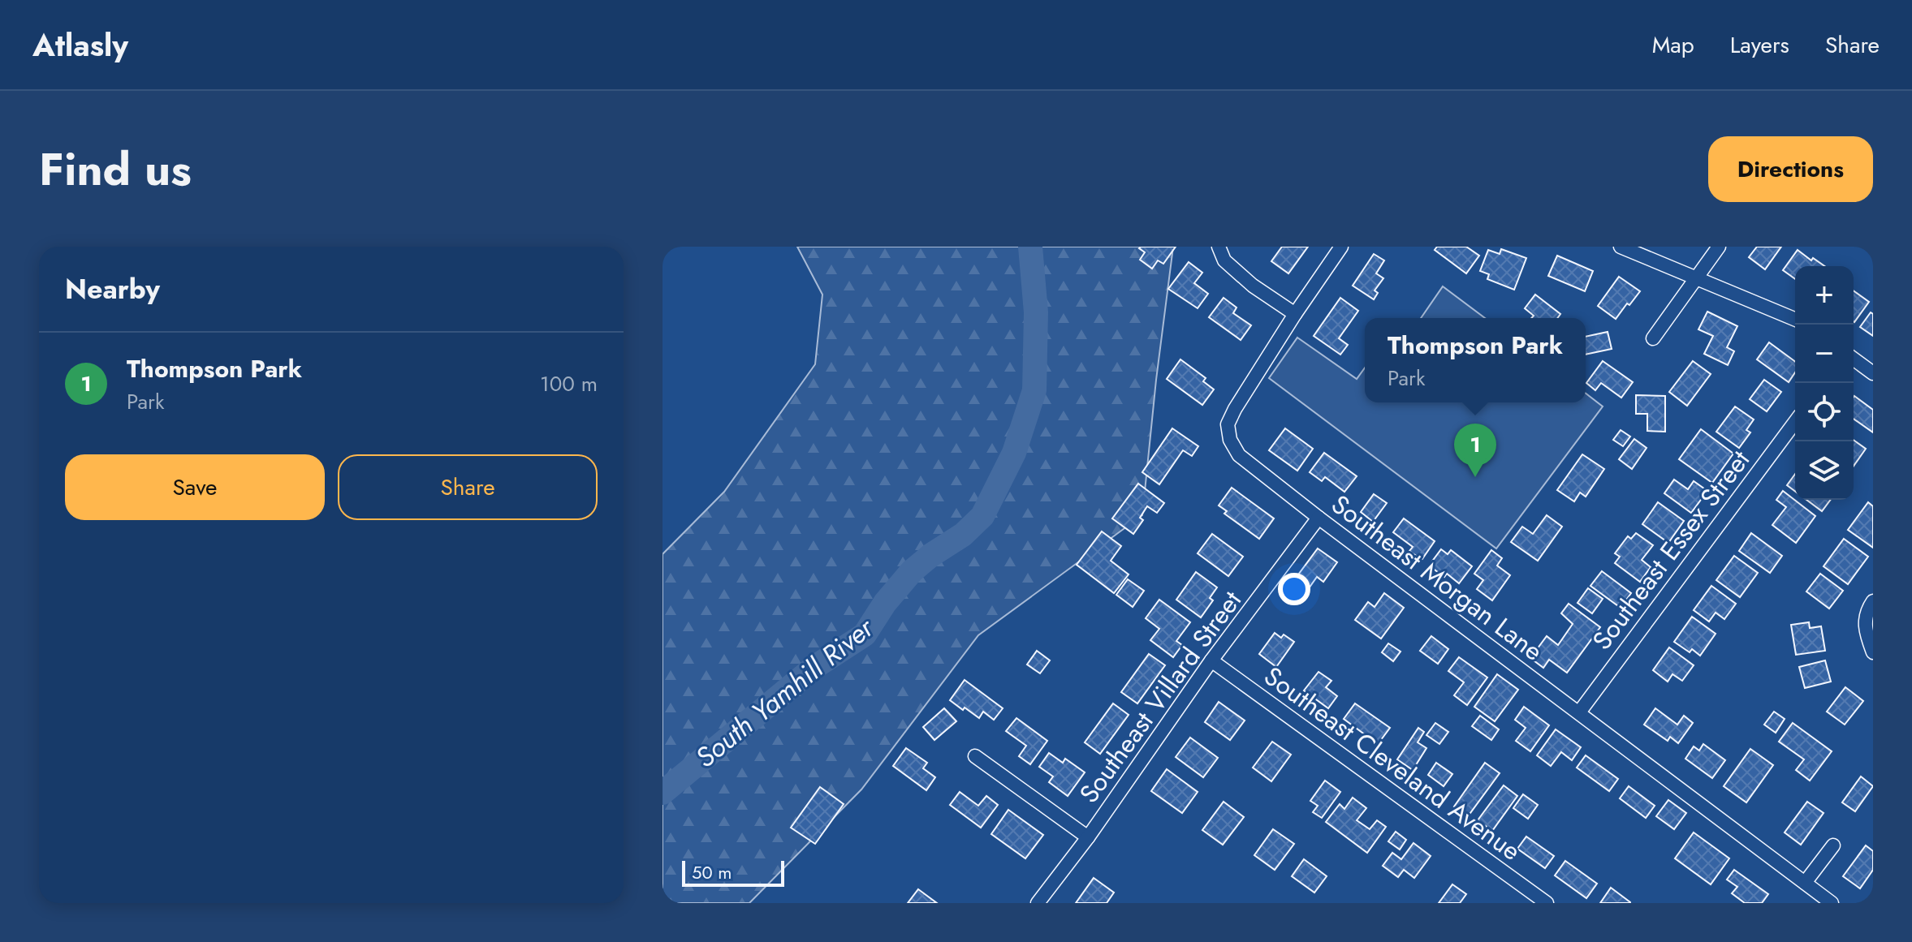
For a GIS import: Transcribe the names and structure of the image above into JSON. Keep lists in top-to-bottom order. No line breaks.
{"streets":{"street":["Southeast Essex Street","Southeast Morgan Lane","Southeast Villard Street","Southeast Cleveland Avenue"]},"crossings":[["Southeast Essex Street","Southeast Morgan Lane"],["Southeast Morgan Lane","Southeast Villard Street"],["Southeast Villard Street","Southeast Cleveland Avenue"]],"water":["South Yamhill River"],"scale_bar":"50 m","page":{"header":"Atlasly","nav":["Map","Layers","Share"],"title":"Find us","buttons":["Directions",["Save","Share"]],"heading":"Nearby","map_buttons":["+","−"],"popup":["Thompson Park","Park"],"list":[{"mark":"1","name":"Thompson Park","note":"Park","value":"100 m"}],"pins":"1","scale":"50 m"}}
